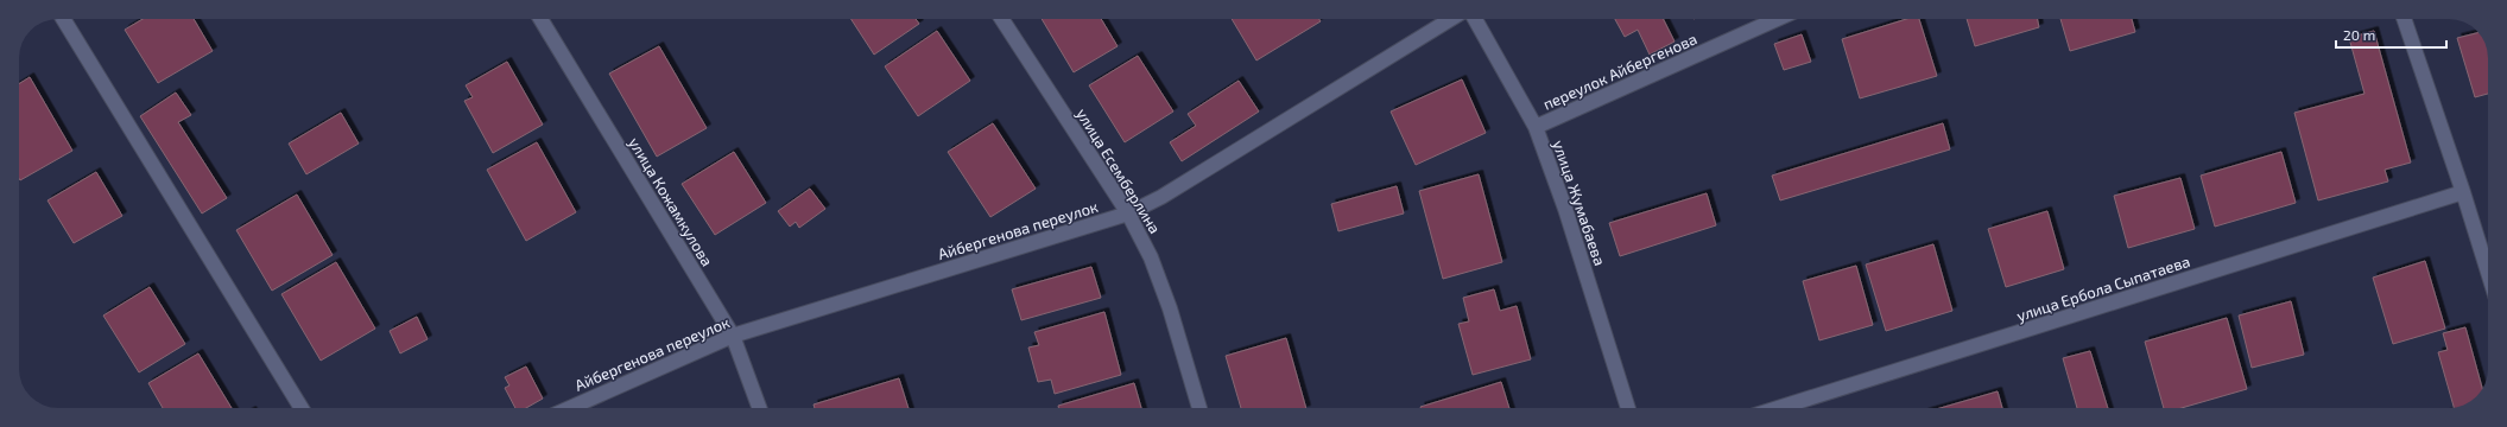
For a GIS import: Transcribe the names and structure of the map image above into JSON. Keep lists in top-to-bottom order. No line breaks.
{"streets":{"street":["переулок Айбергенова","улица Есемберлина","улица Кожамкулова","улица Жумабаева","Айбергенова переулок","улица Ербола Сыпатаева"]},"crossings":[["переулок Айбергенова","улица Жумабаева"],["улица Есемберлина","Айбергенова переулок"],["улица Кожамкулова","Айбергенова переулок"]],"scale_bar":"20 m"}
